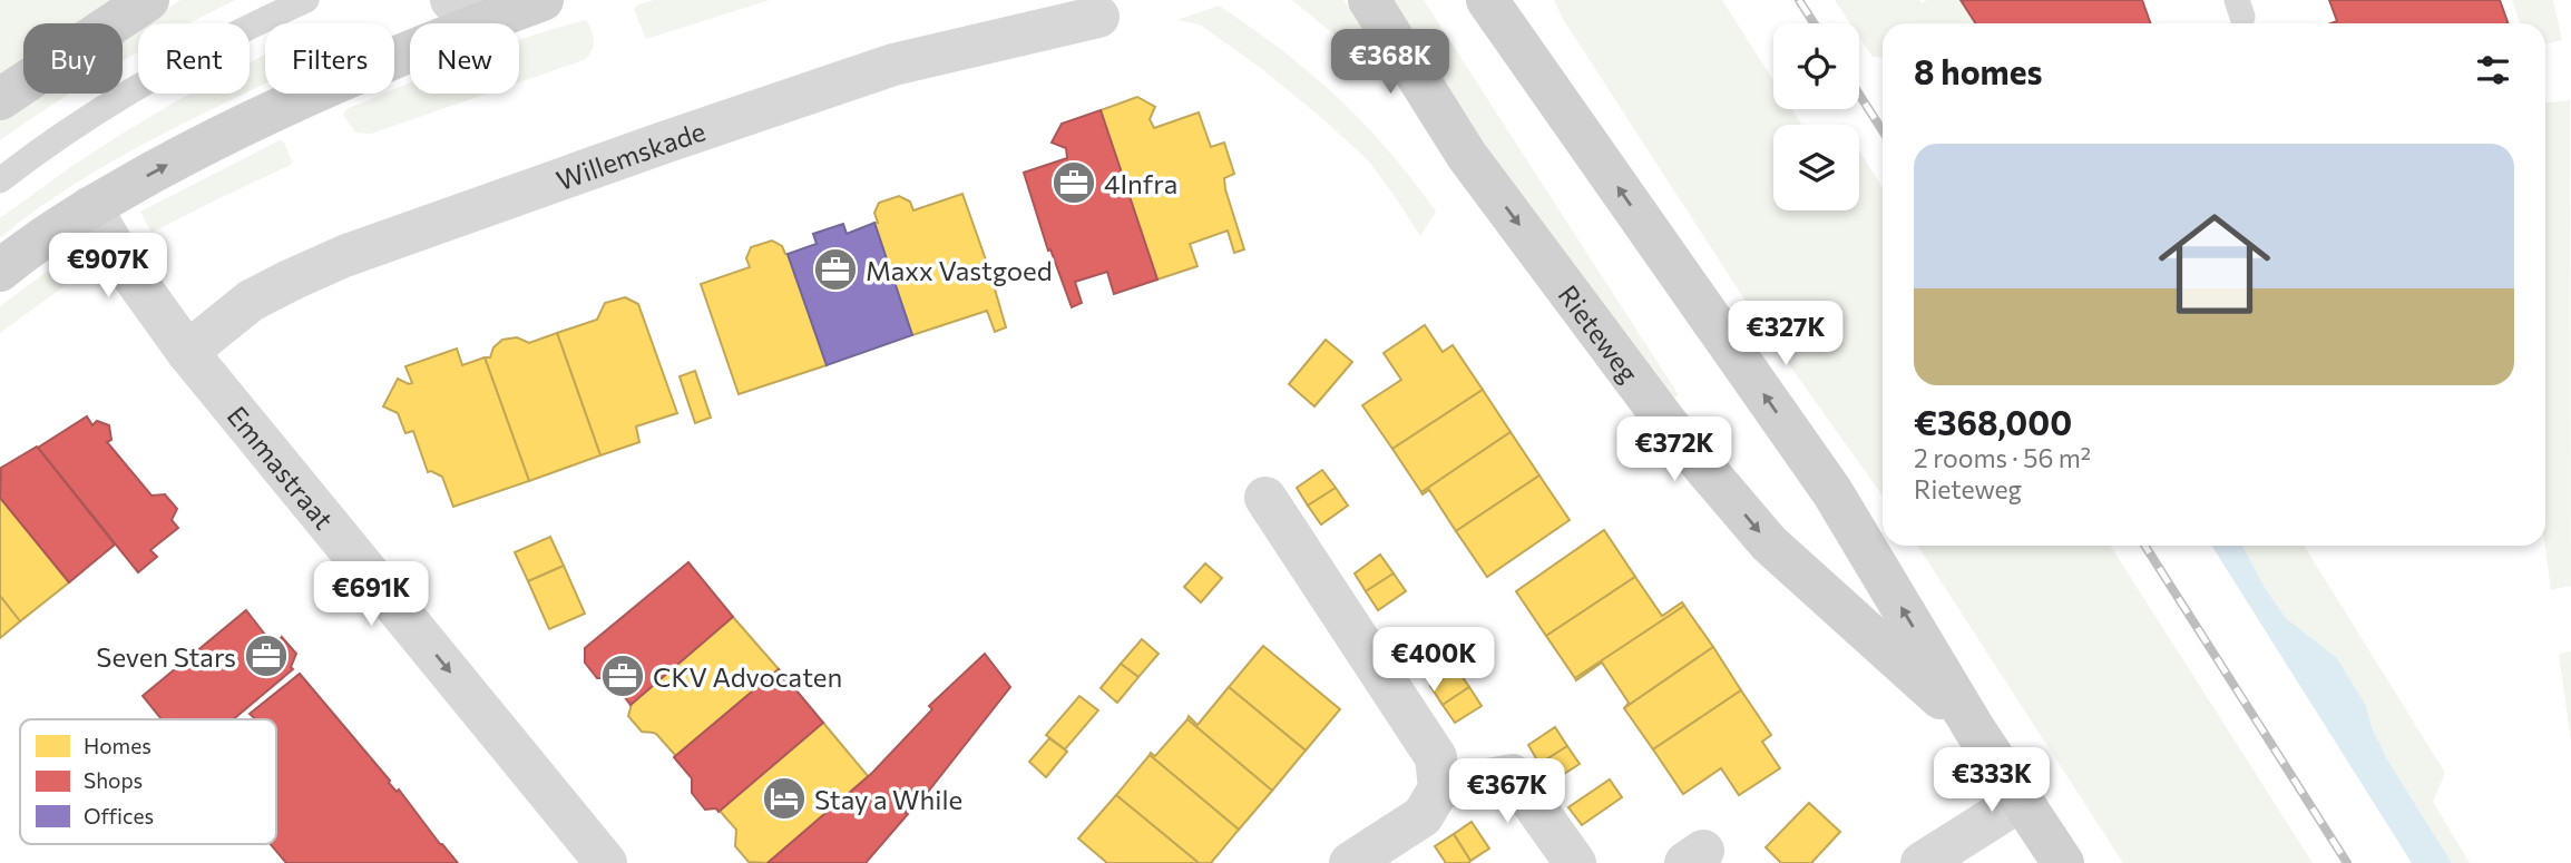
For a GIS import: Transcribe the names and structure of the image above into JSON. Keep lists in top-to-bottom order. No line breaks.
{"streets":{"main road":["Rieteweg"],"street":["Willemskade","Emmastraat"]},"crossings":[["Willemskade","Emmastraat"]],"one_way":["Emmastraat"],"places":{"office":["4Infra","Maxx Vastgoed","Seven Stars","CKV Advocaten"],"hotel":["Stay a While"]},"legend":["Homes","Shops","Offices"],"page":{"chip":["Buy","Rent","Filters","New"],"heading":"8 homes","price":["€368K","€907K","€327K","€372K","€691K","€400K","€333K","€367K"],"list":[{"name":"€368,000","note":"2 rooms · 56 m² · Rieteweg"}]}}
